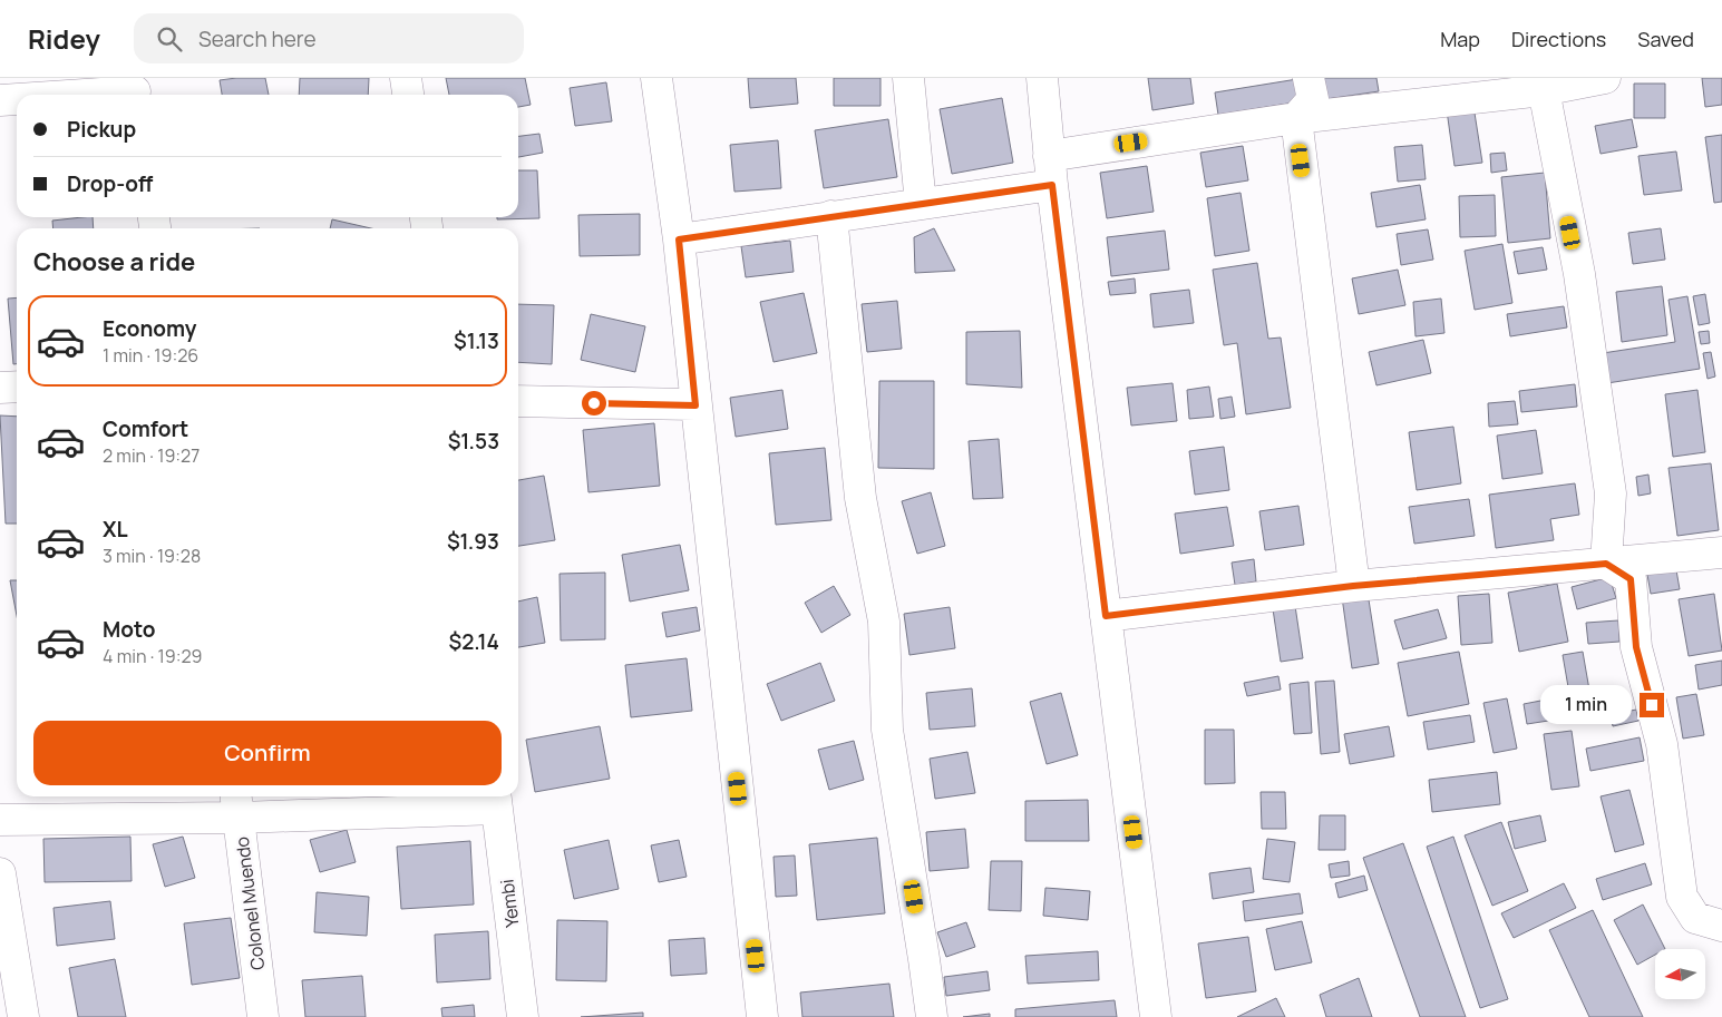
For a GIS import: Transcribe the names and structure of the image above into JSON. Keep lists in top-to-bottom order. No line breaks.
{"streets":{"street":["Colonel Muendo","Yembi"]},"north":"left","page":{"header":"Ridey","search":"Search here","nav":["Map","Directions","Saved"],"banner":["Pickup","Drop-off"],"heading":"Choose a ride","list":[{"name":"Economy","note":"1 min · 19:26","value":"$1.13"},{"name":"Comfort","note":"2 min · 19:27","value":"$1.53"},{"name":"XL","note":"3 min · 19:28","value":"$1.93"},{"name":"Moto","note":"4 min · 19:29","value":"$2.14"}],"bubble":"1 min","buttons":"Confirm"}}
